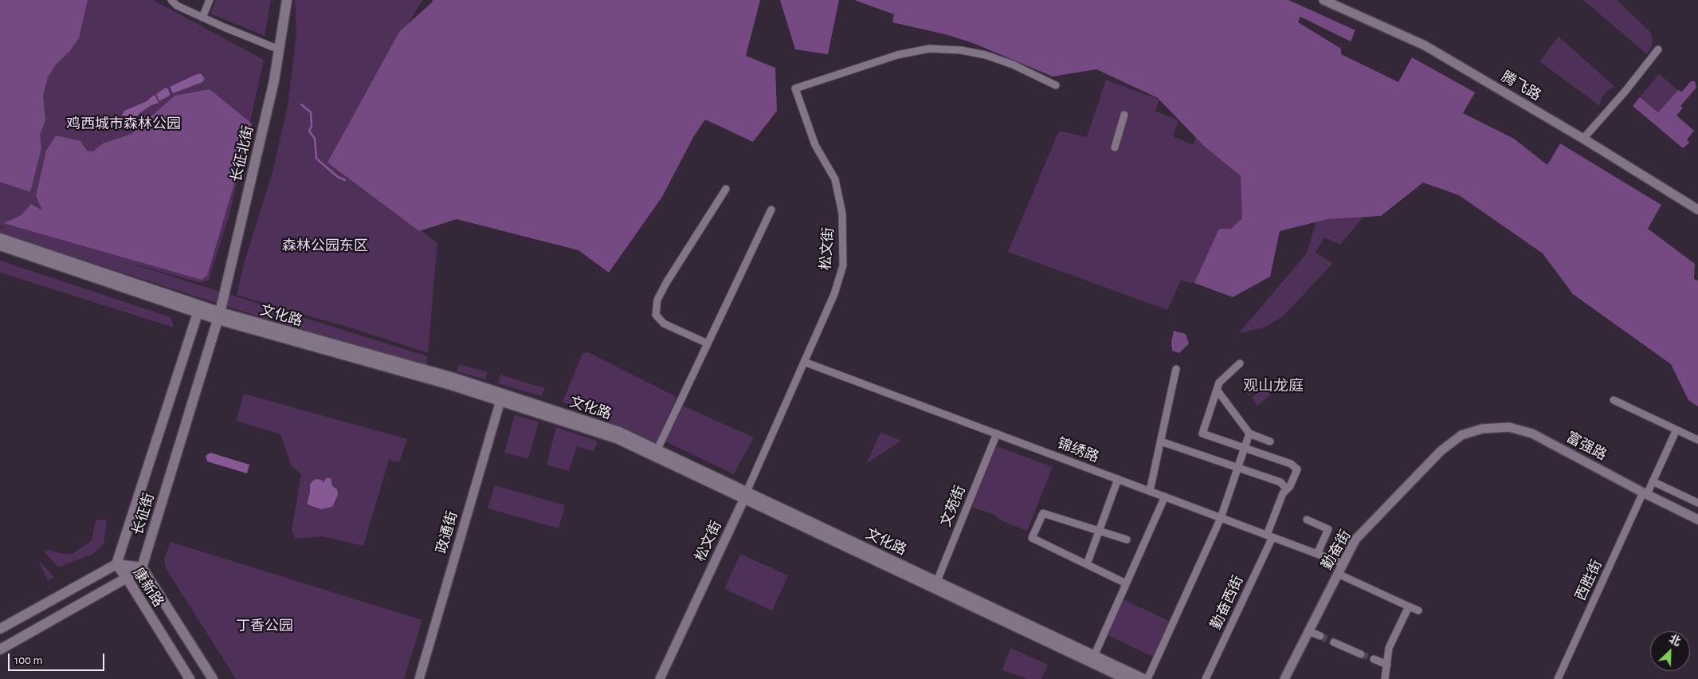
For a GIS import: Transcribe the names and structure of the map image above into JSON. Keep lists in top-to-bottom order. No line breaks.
{"streets":{"main road":["长征北街","文化路","长征街","康新路"],"street":["腾飞路","松文街","富强路","锦绣路","文苑街","政通街","勤奋街","西胜街","勤奋西街"]},"crossings":[["长征北街","文化路"],["长征北街","长征街"],["松文街","文化路"],["松文街","锦绣路"],["文化路","文苑街"],["文化路","长征街"],["文化路","政通街"],["富强路","勤奋街"],["富强路","西胜街"],["锦绣路","文苑街"],["锦绣路","勤奋街"],["锦绣路","勤奋西街"],["长征街","康新路"]],"districts":["观山龙庭"],"parks":["鸡西城市森林公园","森林公园东区","丁香公园"],"scale_bar":"100 m","north":"top right"}
